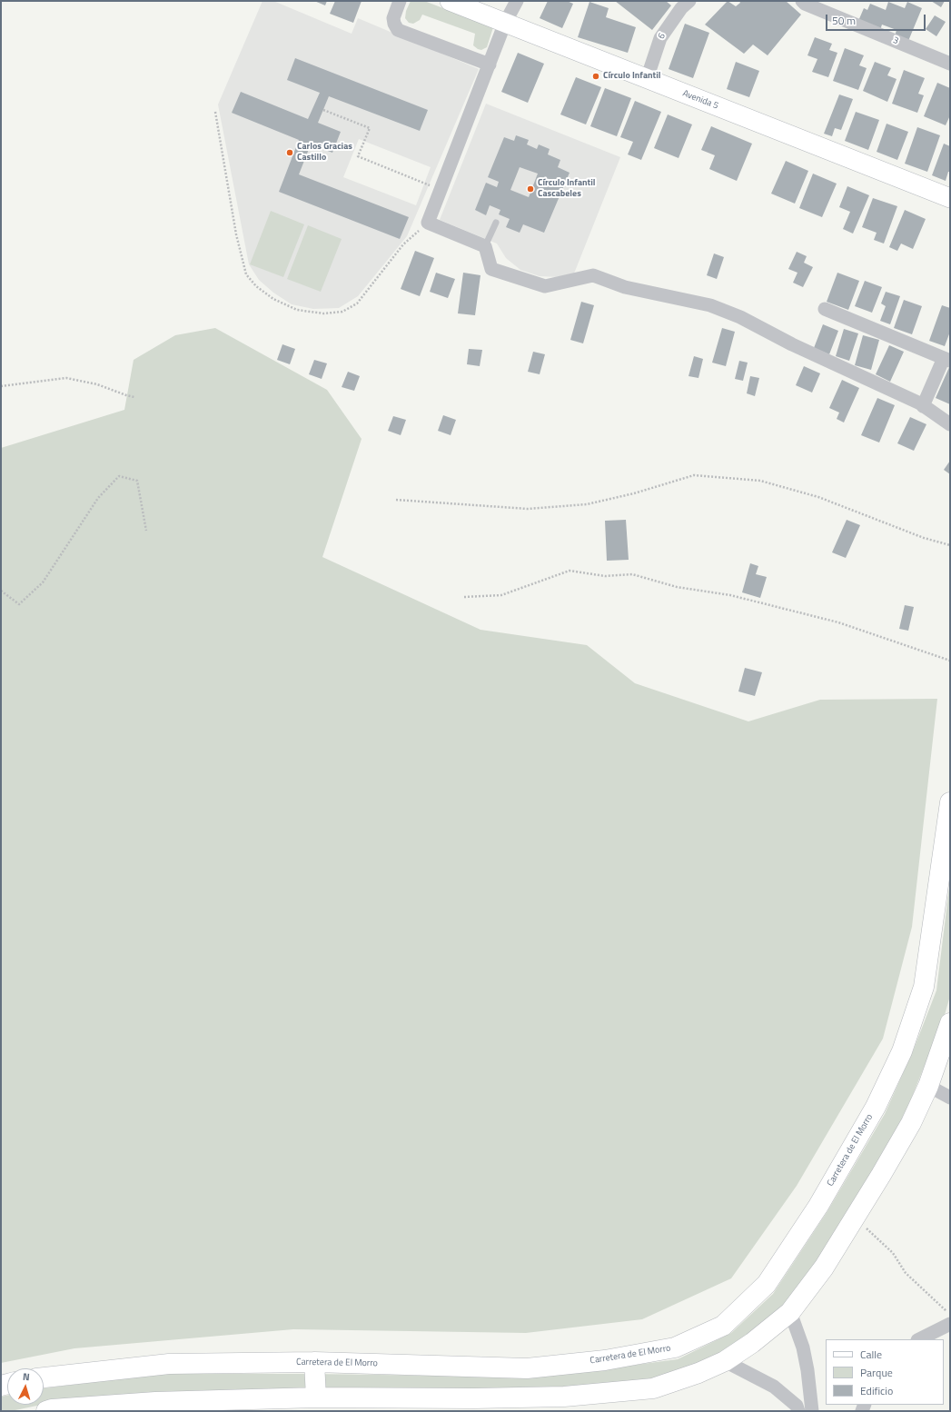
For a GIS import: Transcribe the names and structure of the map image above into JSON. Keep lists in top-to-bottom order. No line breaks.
{"streets":{"main road":["Carretera de El Morro"],"street":["6","3","Avenida 5"]},"crossings":[["6","Avenida 5"]],"places":["Círculo Infantil","Carlos Gracias Castillo","Círculo Infantil Cascabeles"],"legend":["Calle","Parque","Edificio"],"scale_bar":"50 m","north":"top"}
